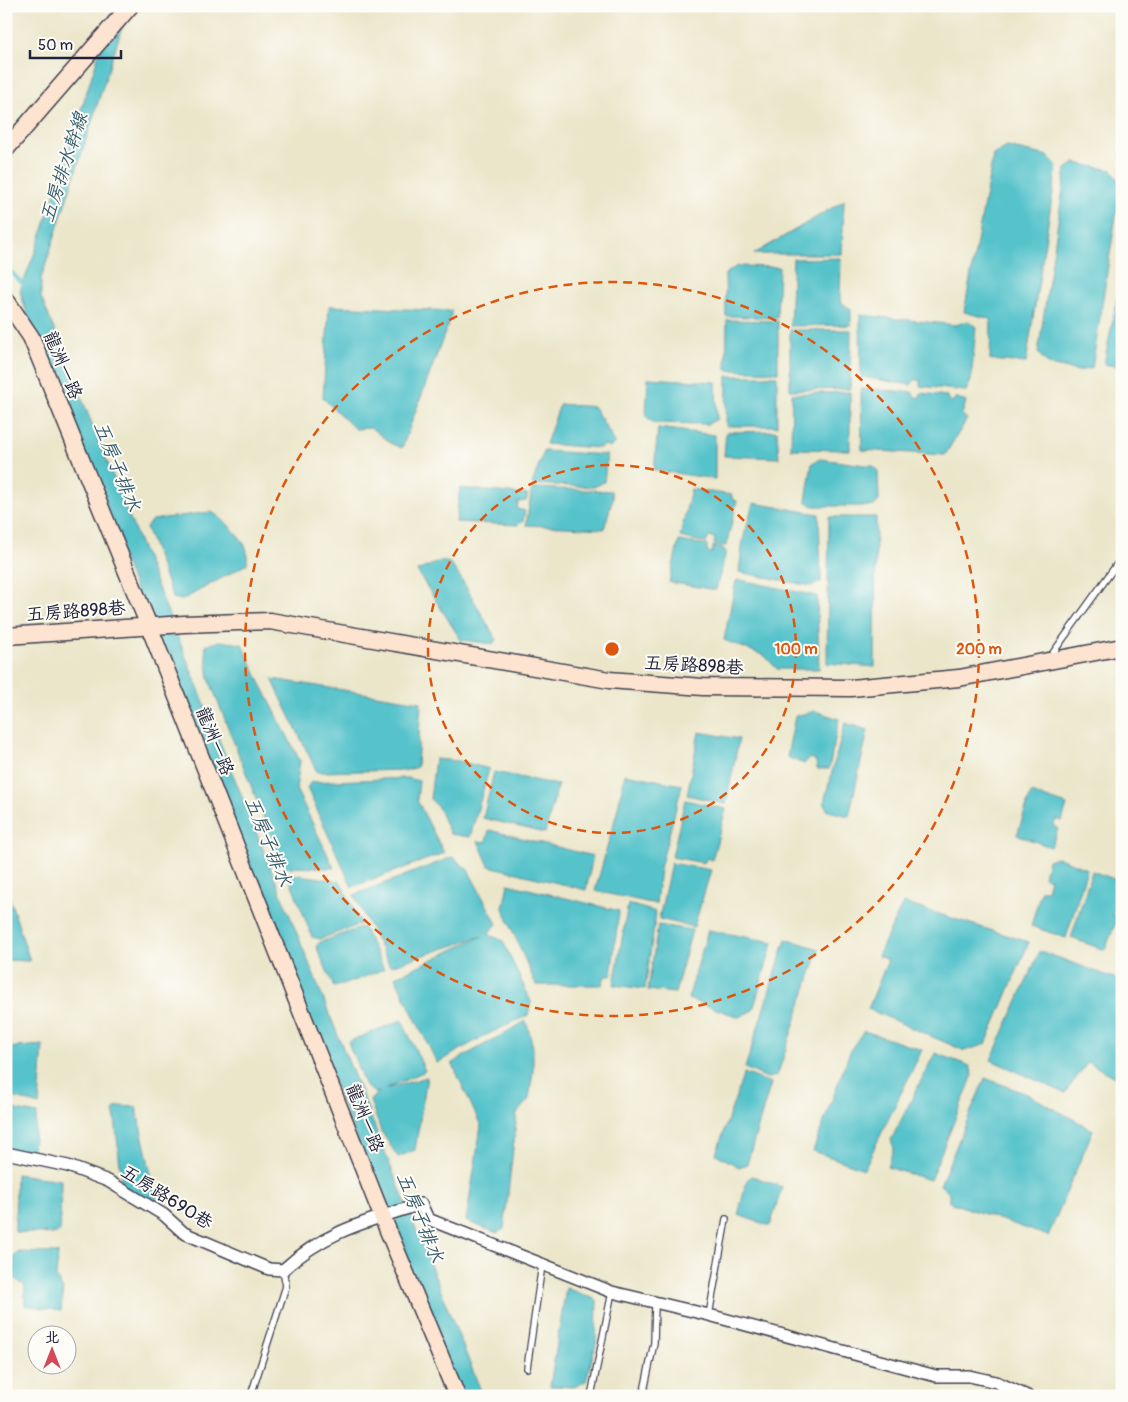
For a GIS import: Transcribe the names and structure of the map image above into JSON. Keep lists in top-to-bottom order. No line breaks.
{"streets":{"street":["龍洲一路","五房路898巷","五房路690巷"]},"crossings":[["龍洲一路","五房路898巷"]],"water":["五房排水幹線","五房子排水"],"scale_bar":"50 m","north":"top","rings":["100 m","200 m"]}
